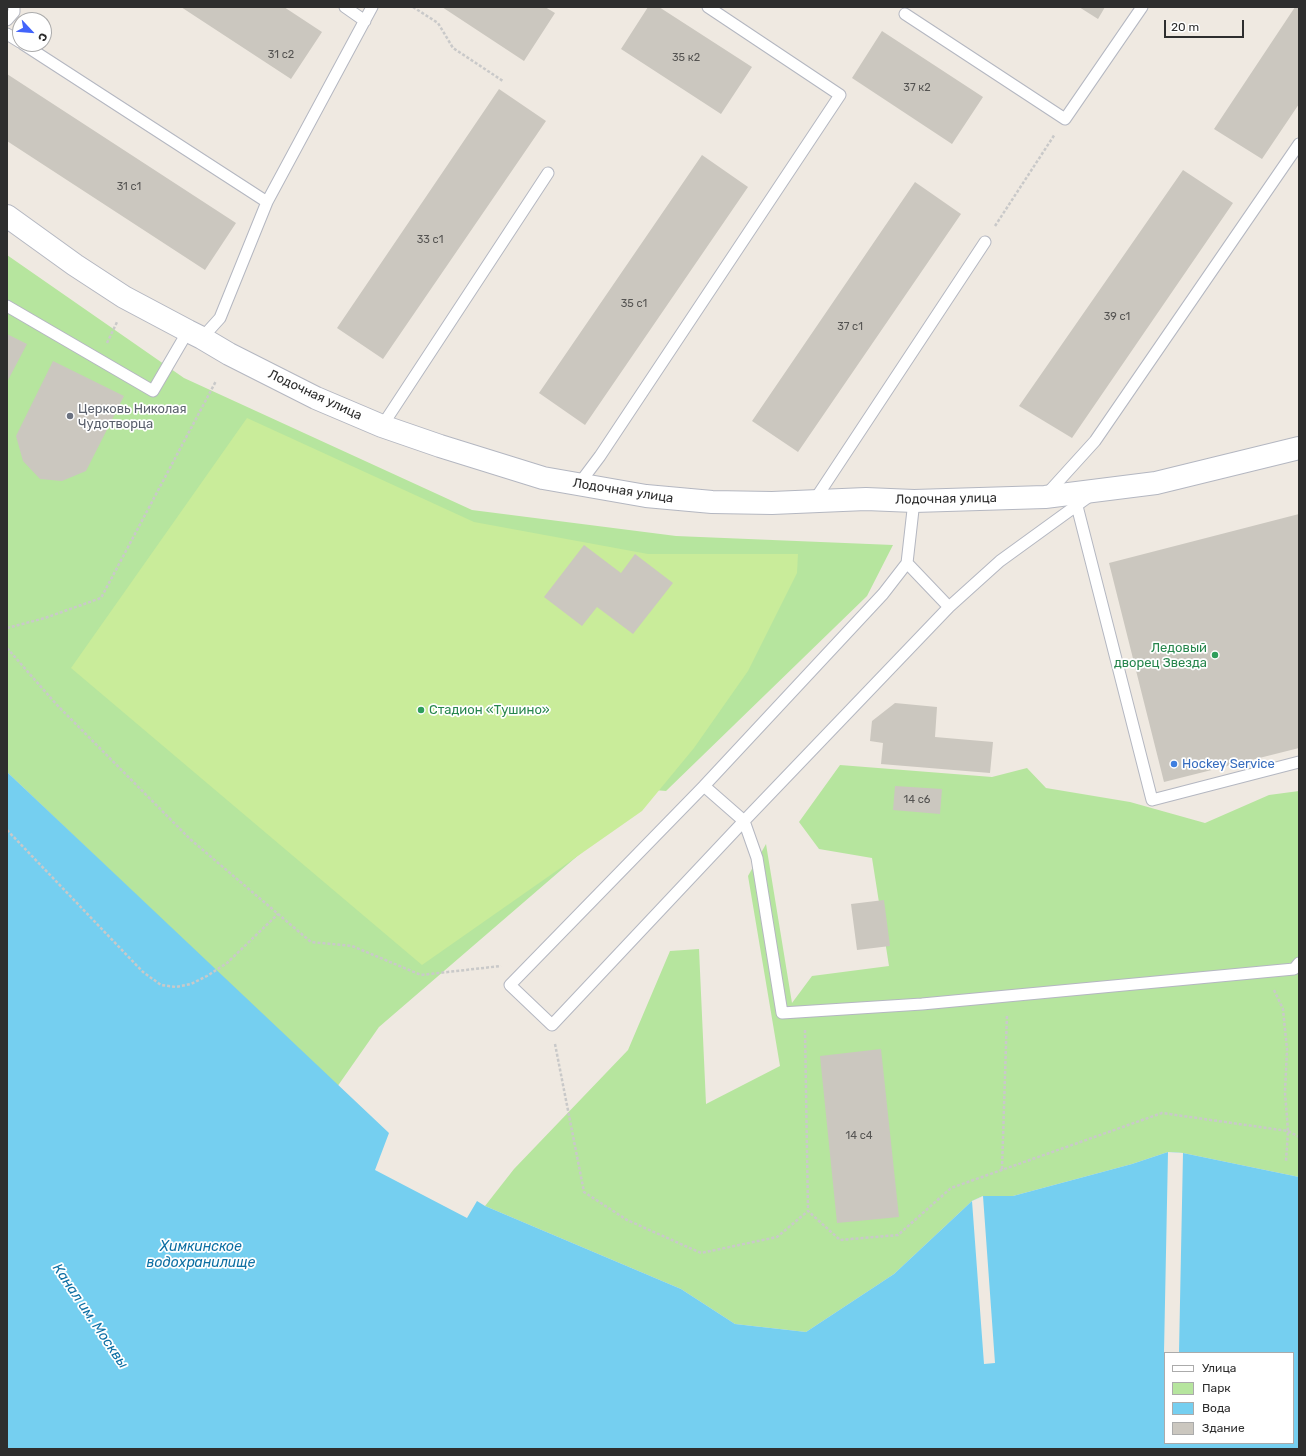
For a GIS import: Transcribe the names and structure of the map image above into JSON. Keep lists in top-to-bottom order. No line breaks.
{"streets":{"street":["Лодочная улица"]},"water":["Химкинское водохранилище","Канал им. Москвы"],"places":["Церковь Николая Чудотворца","Ледовый дворец Звезда","Стадион «Тушино»","Hockey Service"],"house_numbers":["31 с2","35 к2","37 к2","31 с1","33 с1","35 с1","39 с1","37 с1","14 с6","14 с4"],"legend":["Улица","Парк","Вода","Здание"],"scale_bar":"20 m","north":"bottom right"}
